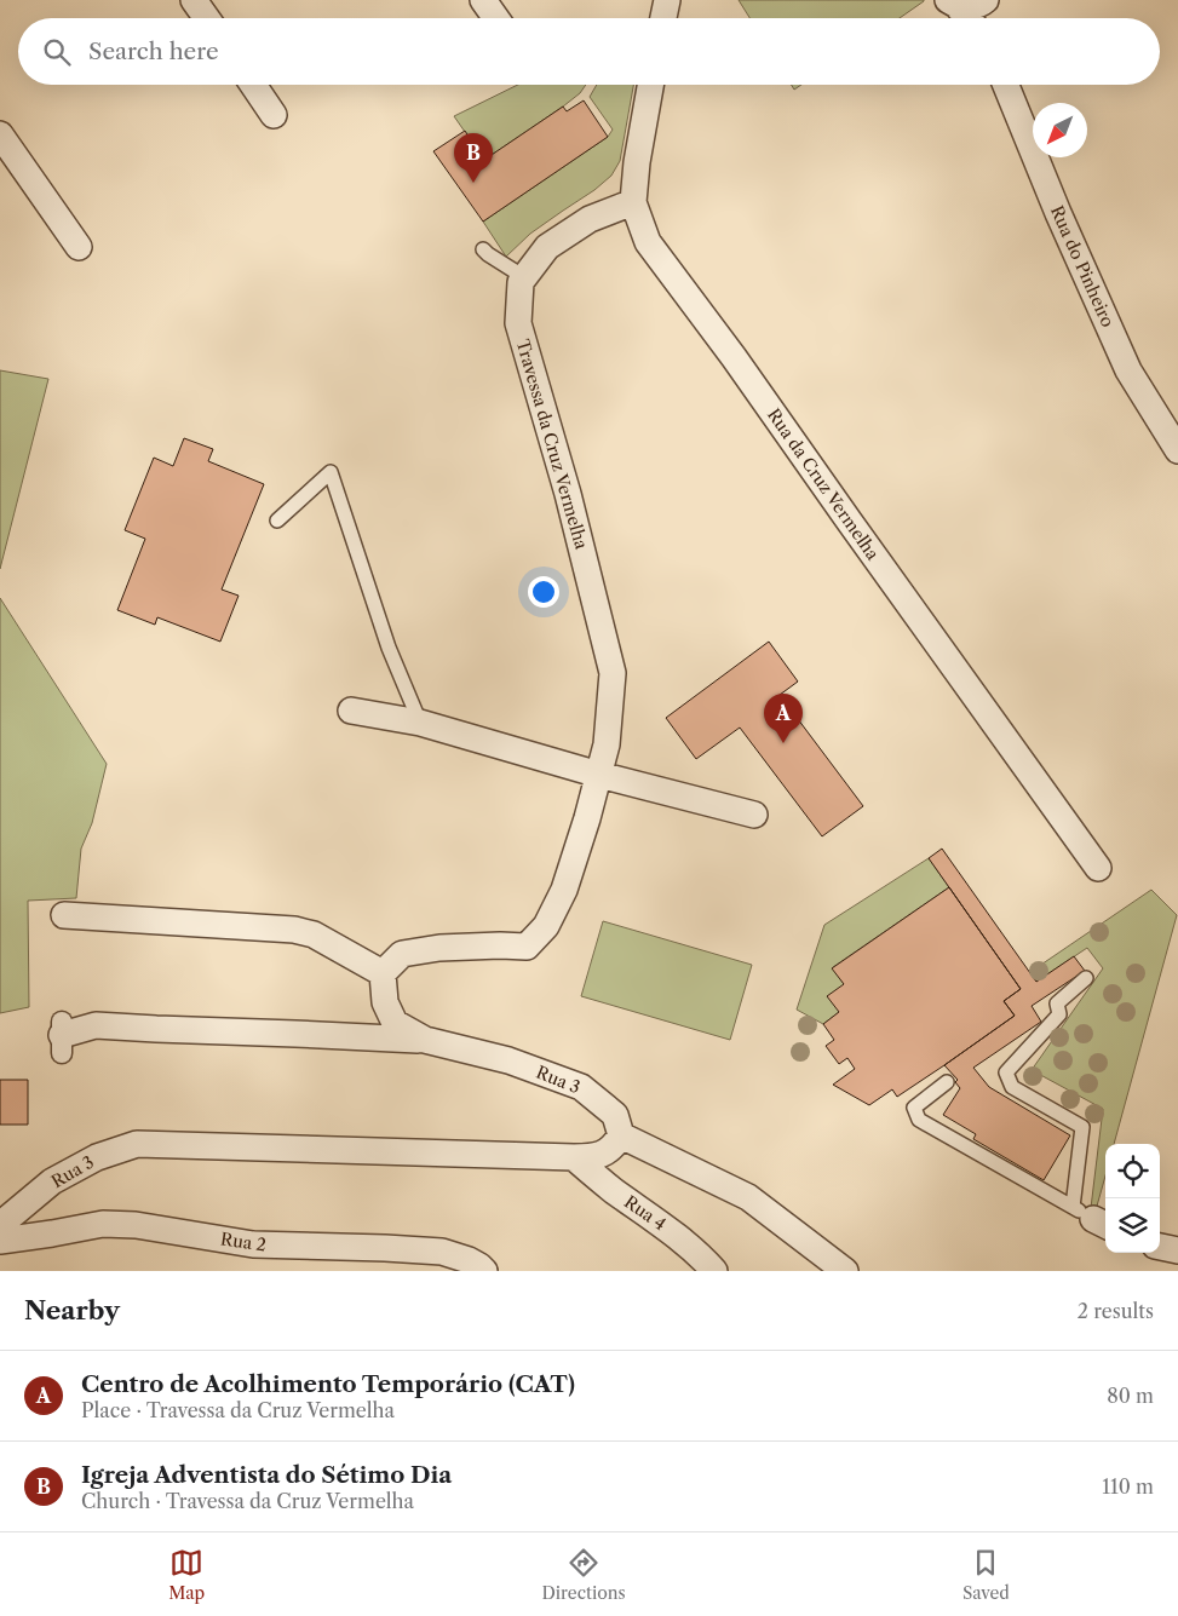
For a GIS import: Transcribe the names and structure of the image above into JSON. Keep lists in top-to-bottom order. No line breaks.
{"streets":{"street":["Rua do Pinheiro","Travessa da Cruz Vermelha","Rua da Cruz Vermelha","Rua 3","Rua 4","Rua 2"]},"crossings":[["Travessa da Cruz Vermelha","Rua da Cruz Vermelha"],["Rua 3","Rua 4"]],"north":"bottom left","page":{"search":"Search here","pins":["B","A"],"heading":["Nearby","2 results"],"list":[{"mark":"A","name":"Centro de Acolhimento Temporário (CAT)","note":"Place · Travessa da Cruz Vermelha","value":"80 m"},{"mark":"B","name":"Igreja Adventista do Sétimo Dia","note":"Church · Travessa da Cruz Vermelha","value":"110 m"}],"nav":["Map","Directions","Saved"]}}
